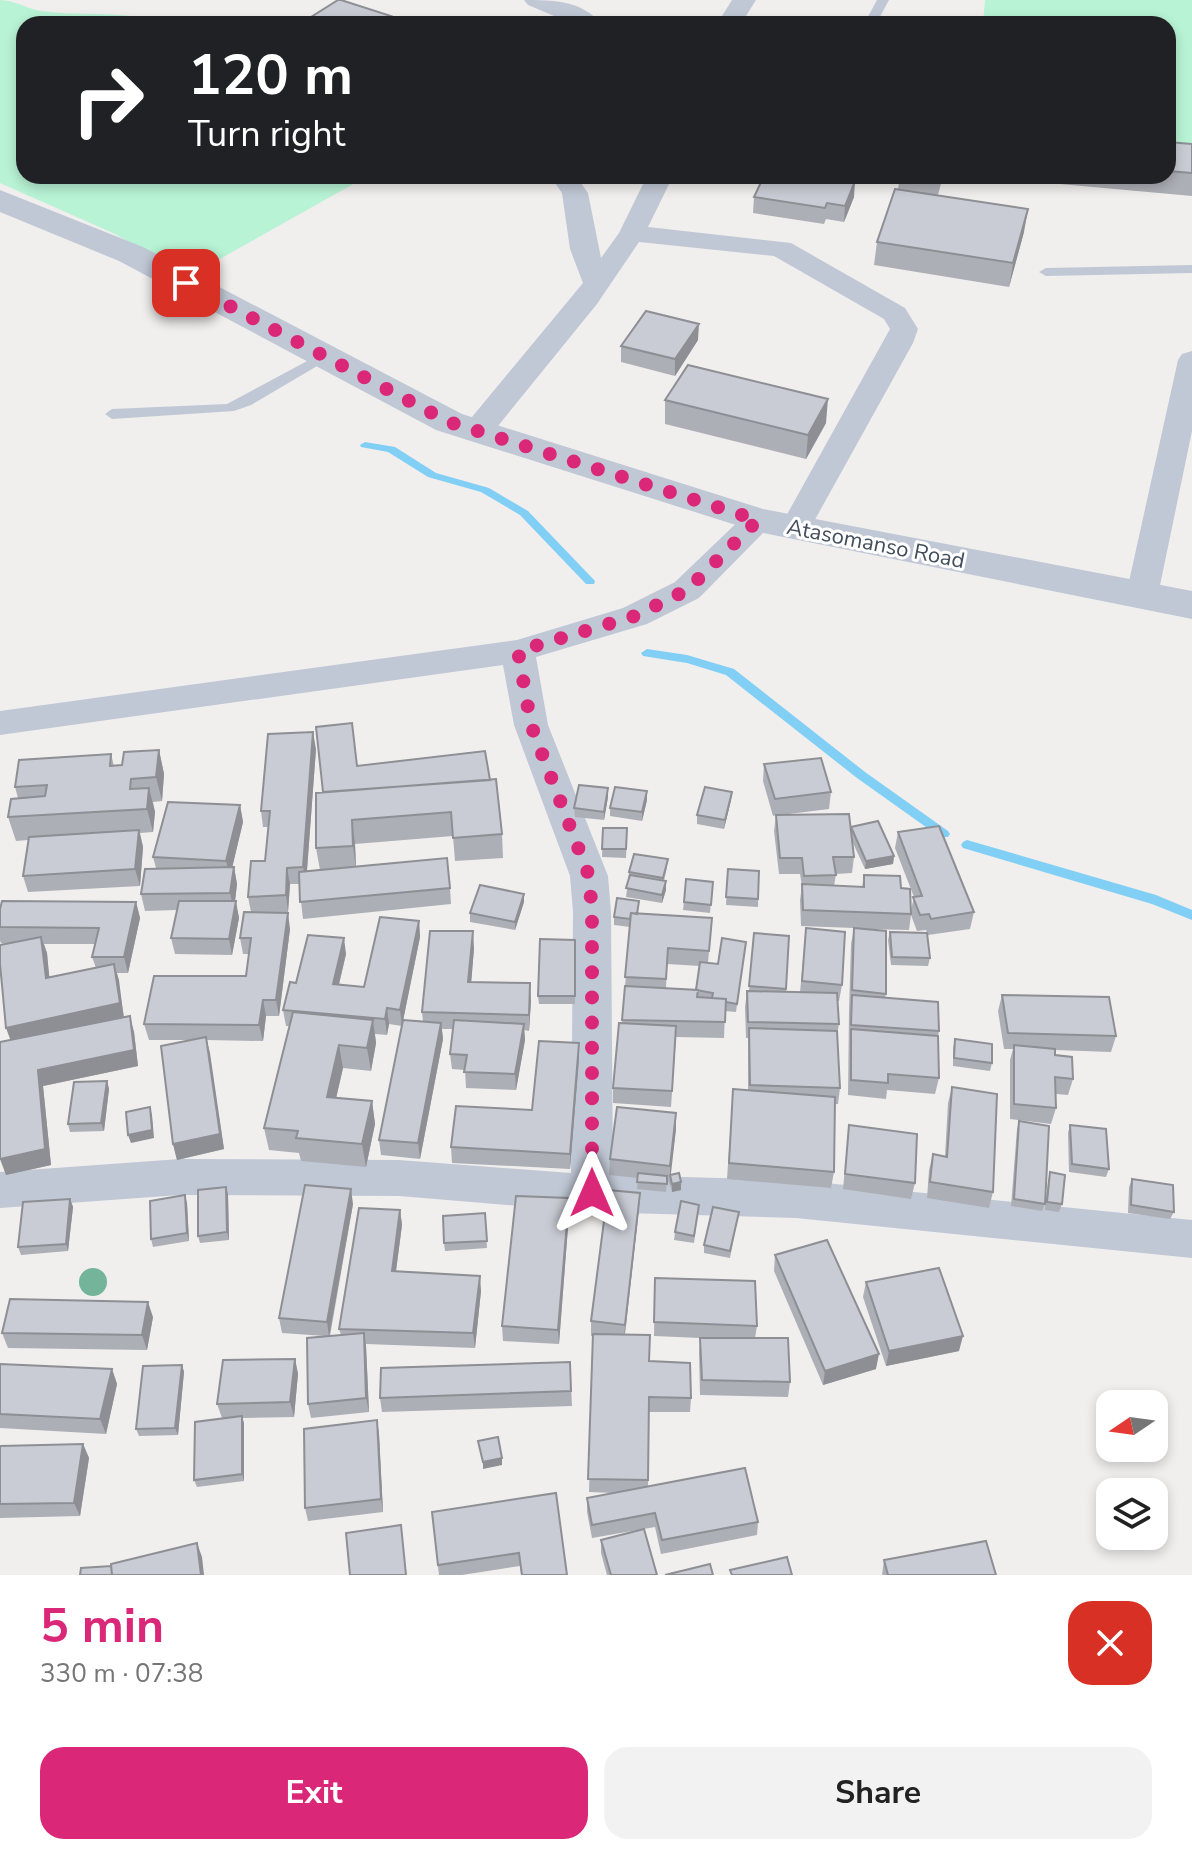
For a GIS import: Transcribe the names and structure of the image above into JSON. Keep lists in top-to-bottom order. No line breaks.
{"streets":{"street":["Atasomanso Road"]},"north":"left","page":{"turn":["120 m","Turn right"],"heading":["5 min","330 m · 07:38"],"buttons":["Exit","Share"]}}
